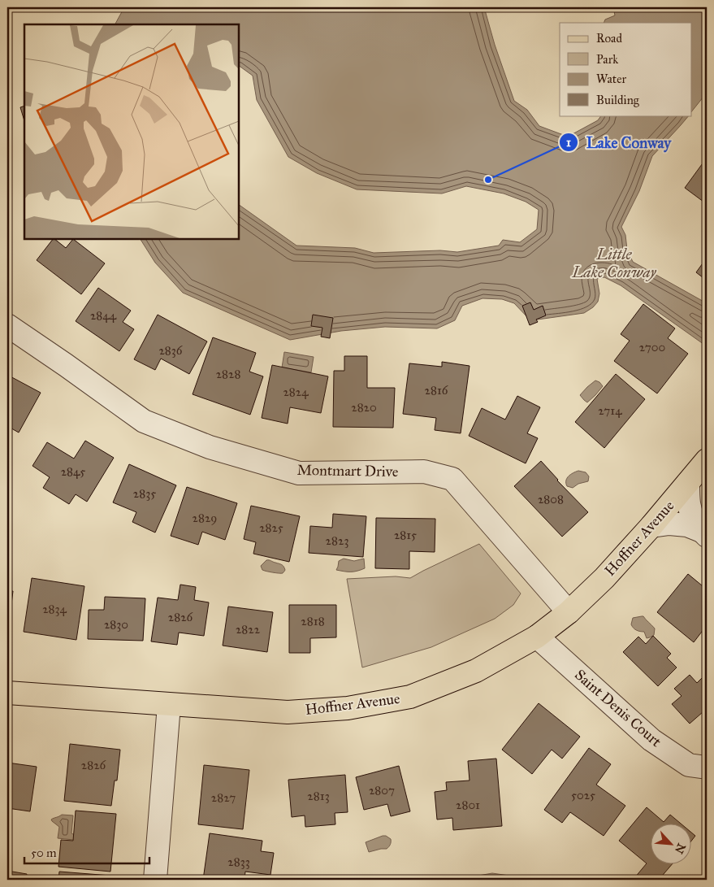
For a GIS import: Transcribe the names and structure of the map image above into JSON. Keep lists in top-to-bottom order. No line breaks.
{"streets":{"main road":["Hoffner Avenue"],"street":["Montmart Drive","Saint Denis Court"]},"crossings":[["Montmart Drive","Hoffner Avenue"],["Hoffner Avenue","Saint Denis Court"]],"water":["Little Lake Conway"],"places":["Lake Conway"],"house_numbers":["2844","2700","2836","2828","2816","2824","2820","2714","2845","2835","2808","2829","2825","2815","2823","2834","2826","2818","2830","2822","2826","2807","5025","2813","2827","2801","2833"],"legend":["Road","Park","Water","Building"],"scale_bar":"50 m","north":"bottom right"}
